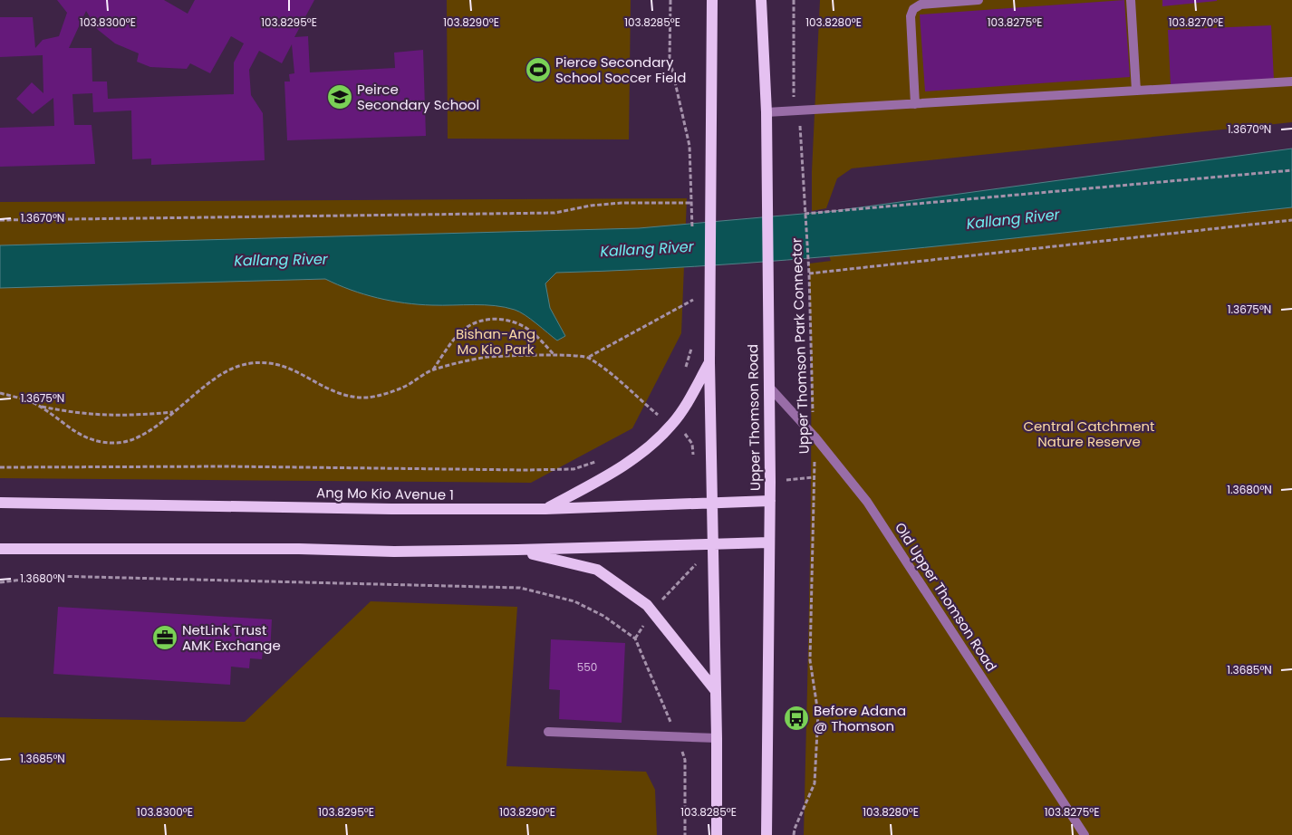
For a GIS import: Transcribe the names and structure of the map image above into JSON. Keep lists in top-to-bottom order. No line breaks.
{"streets":{"main road":["Upper Thomson Road","Ang Mo Kio Avenue 1"],"street":["Old Upper Thomson Road"],"path":["Upper Thomson Park Connector"]},"crossings":[["Upper Thomson Park Connector","Old Upper Thomson Road"],["Upper Thomson Road","Ang Mo Kio Avenue 1"],["Upper Thomson Road","Old Upper Thomson Road"]],"water":["Kallang River"],"parks":["Bishan-Ang Mo Kio Park","Central Catchment Nature Reserve"],"places":{"sports":["Pierce Secondary School Soccer Field"],"school or university":["Peirce Secondary School"],"office":["NetLink Trust AMK Exchange"],"bus stop":["Before Adana @ Thomson"]},"house_numbers":["550"],"coordinates":["103.8300°E","103.8295°E","103.8290°E","103.8285°E","103.8280°E","103.8275°E","103.8270°E","1.3670°N","1.3675°N","1.3680°N","1.3685°N"]}
